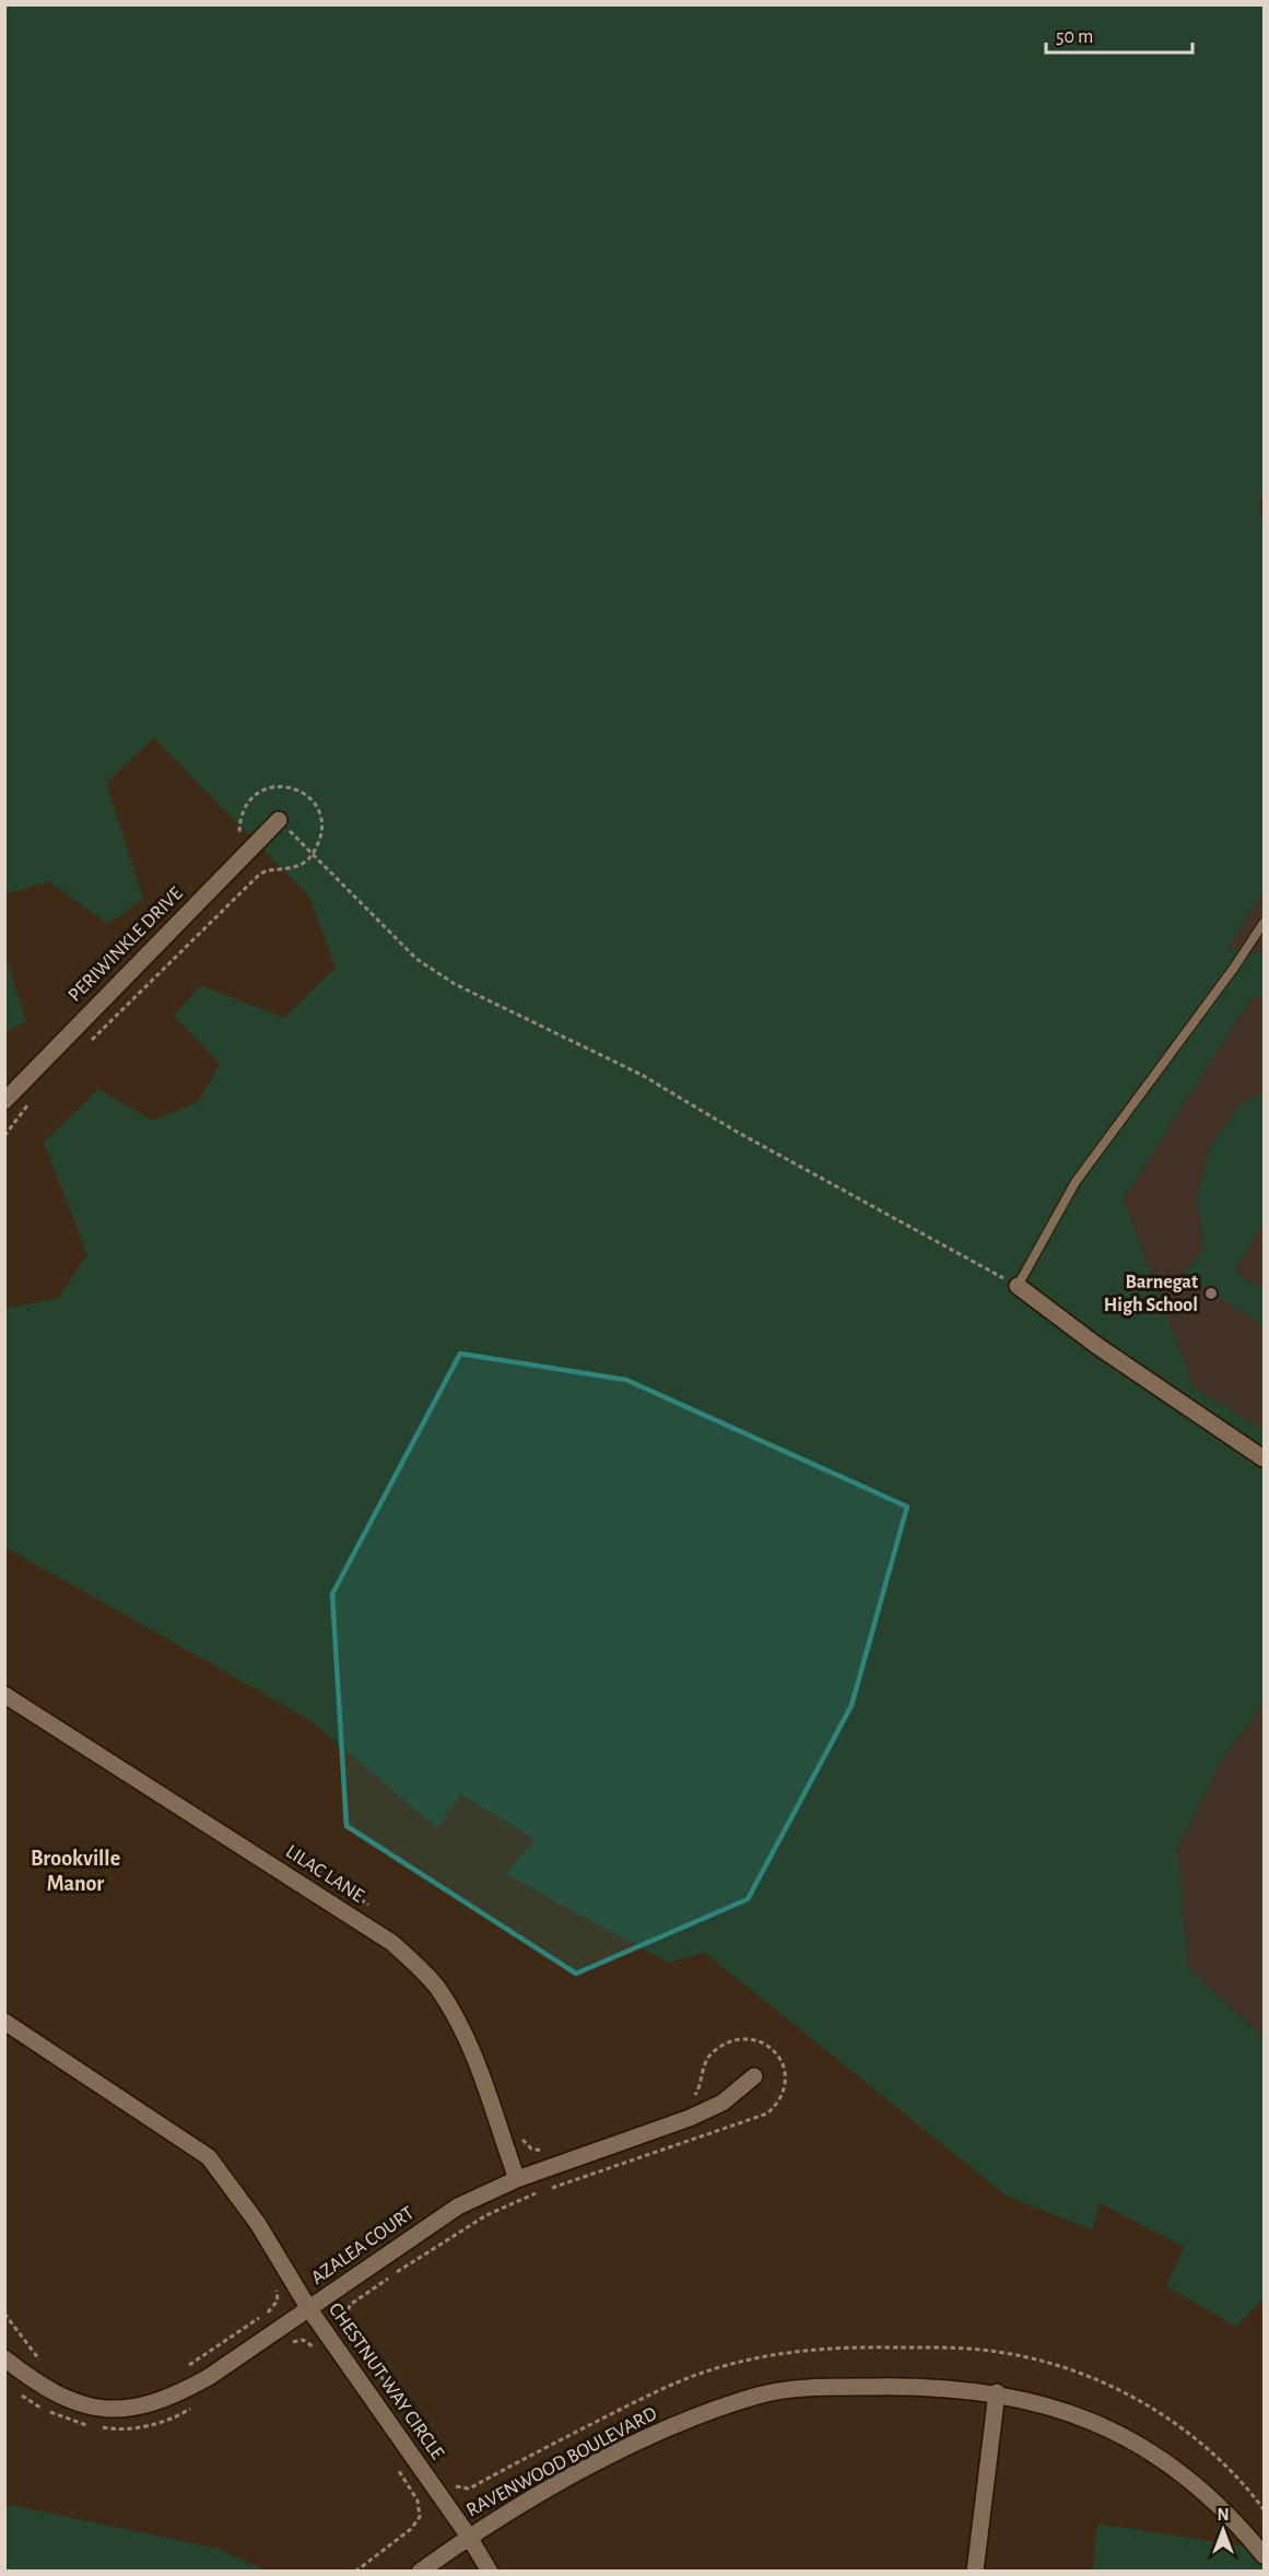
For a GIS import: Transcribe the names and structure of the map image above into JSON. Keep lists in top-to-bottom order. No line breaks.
{"streets":{"street":["PERIWINKLE DRIVE","LILAC LANE","AZALEA COURT","CHESTNUT WAY CIRCLE","RAVENWOOD BOULEVARD"]},"crossings":[["LILAC LANE","AZALEA COURT"],["AZALEA COURT","CHESTNUT WAY CIRCLE"],["CHESTNUT WAY CIRCLE","RAVENWOOD BOULEVARD"]],"districts":["Brookville Manor"],"places":["Barnegat High School"],"scale_bar":"50 m","north":"top"}
